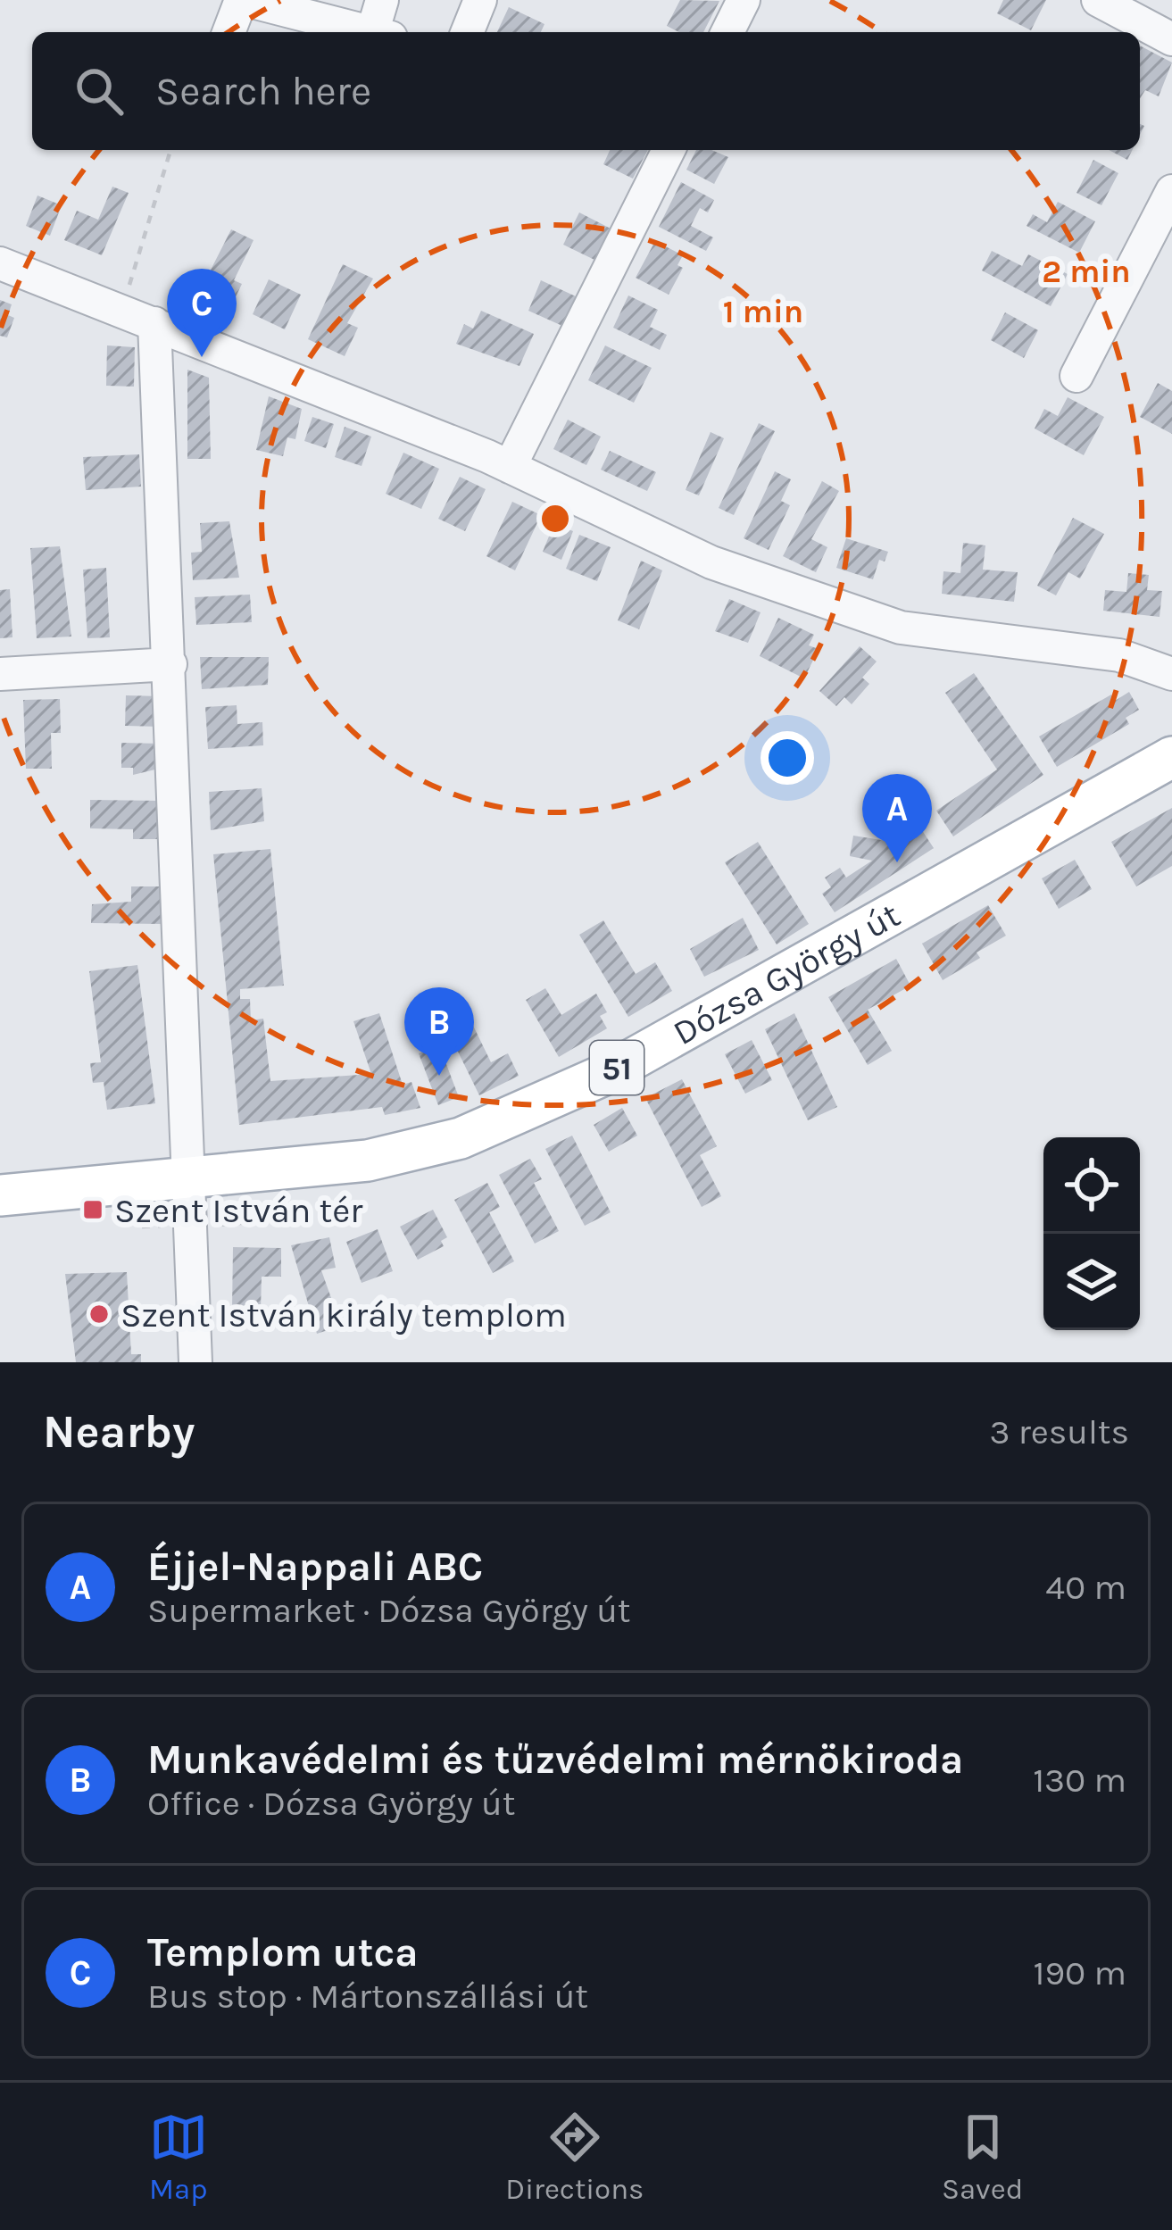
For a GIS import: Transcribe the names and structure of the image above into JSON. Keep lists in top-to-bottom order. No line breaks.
{"streets":{"main road":["Dózsa György út","51"]},"places":{"transit":["Szent István tér"],"other":["Szent István király templom"]},"page":{"search":"Search here","pins":["C","A","B"],"heading":["Nearby","3 results"],"list":[{"mark":"A","name":"Éjjel-Nappali ABC","note":"Supermarket · Dózsa György út","value":"40 m"},{"mark":"B","name":"Munkavédelmi és tűzvédelmi mérnökiroda","note":"Office · Dózsa György út","value":"130 m"},{"mark":"C","name":"Templom utca","note":"Bus stop · Mártonszállási út","value":"190 m"}],"nav":["Map","Directions","Saved"]},"rings":["2 min","1 min"]}
